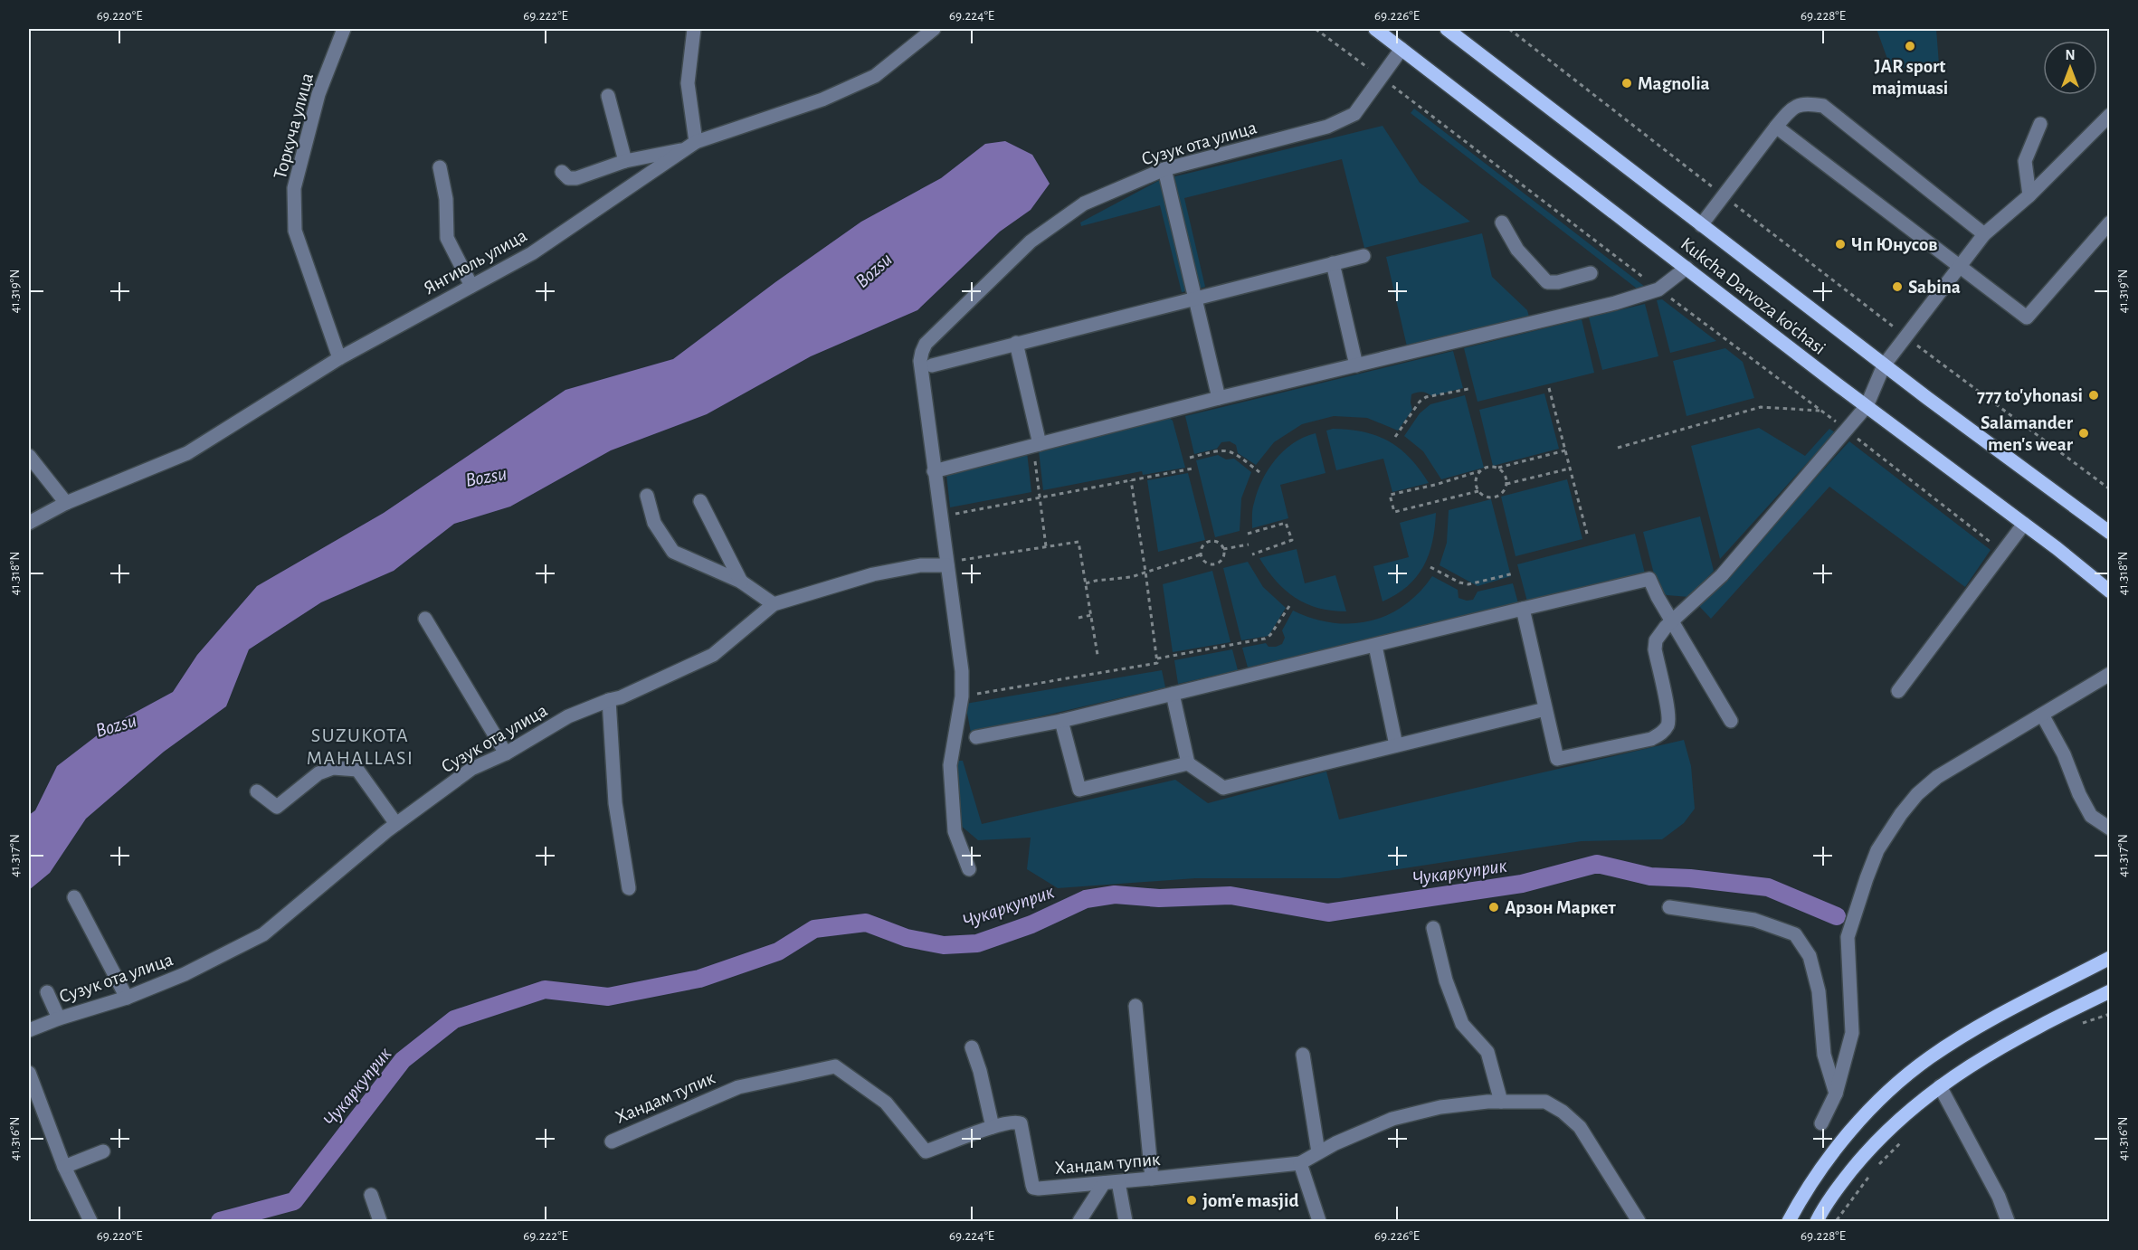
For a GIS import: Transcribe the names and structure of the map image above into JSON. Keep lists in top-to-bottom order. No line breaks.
{"streets":{"main road":["Kukcha Darvoza ko'chasi"],"street":["Торкуча улица","Сузук ота улица","Янгиюль улица","Хандам тупик"]},"crossings":[["Торкуча улица","Янгиюль улица"],["Сузук ота улица","Kukcha Darvoza ko'chasi"]],"districts":["SUZUKOTA MAHALLASI"],"water":["Bozsu","Чукаркуприк"],"places":["JAR sport majmuasi","Magnolia","Чп Юнусов","Sabina","777 to'yhonasi","Salamander men's wear","Арзон Маркет","jom'e masjid"],"north":"top","coordinates":["69.220°E","69.222°E","69.224°E","69.226°E","69.228°E","41.319°N","41.318°N","41.317°N","41.316°N"]}
